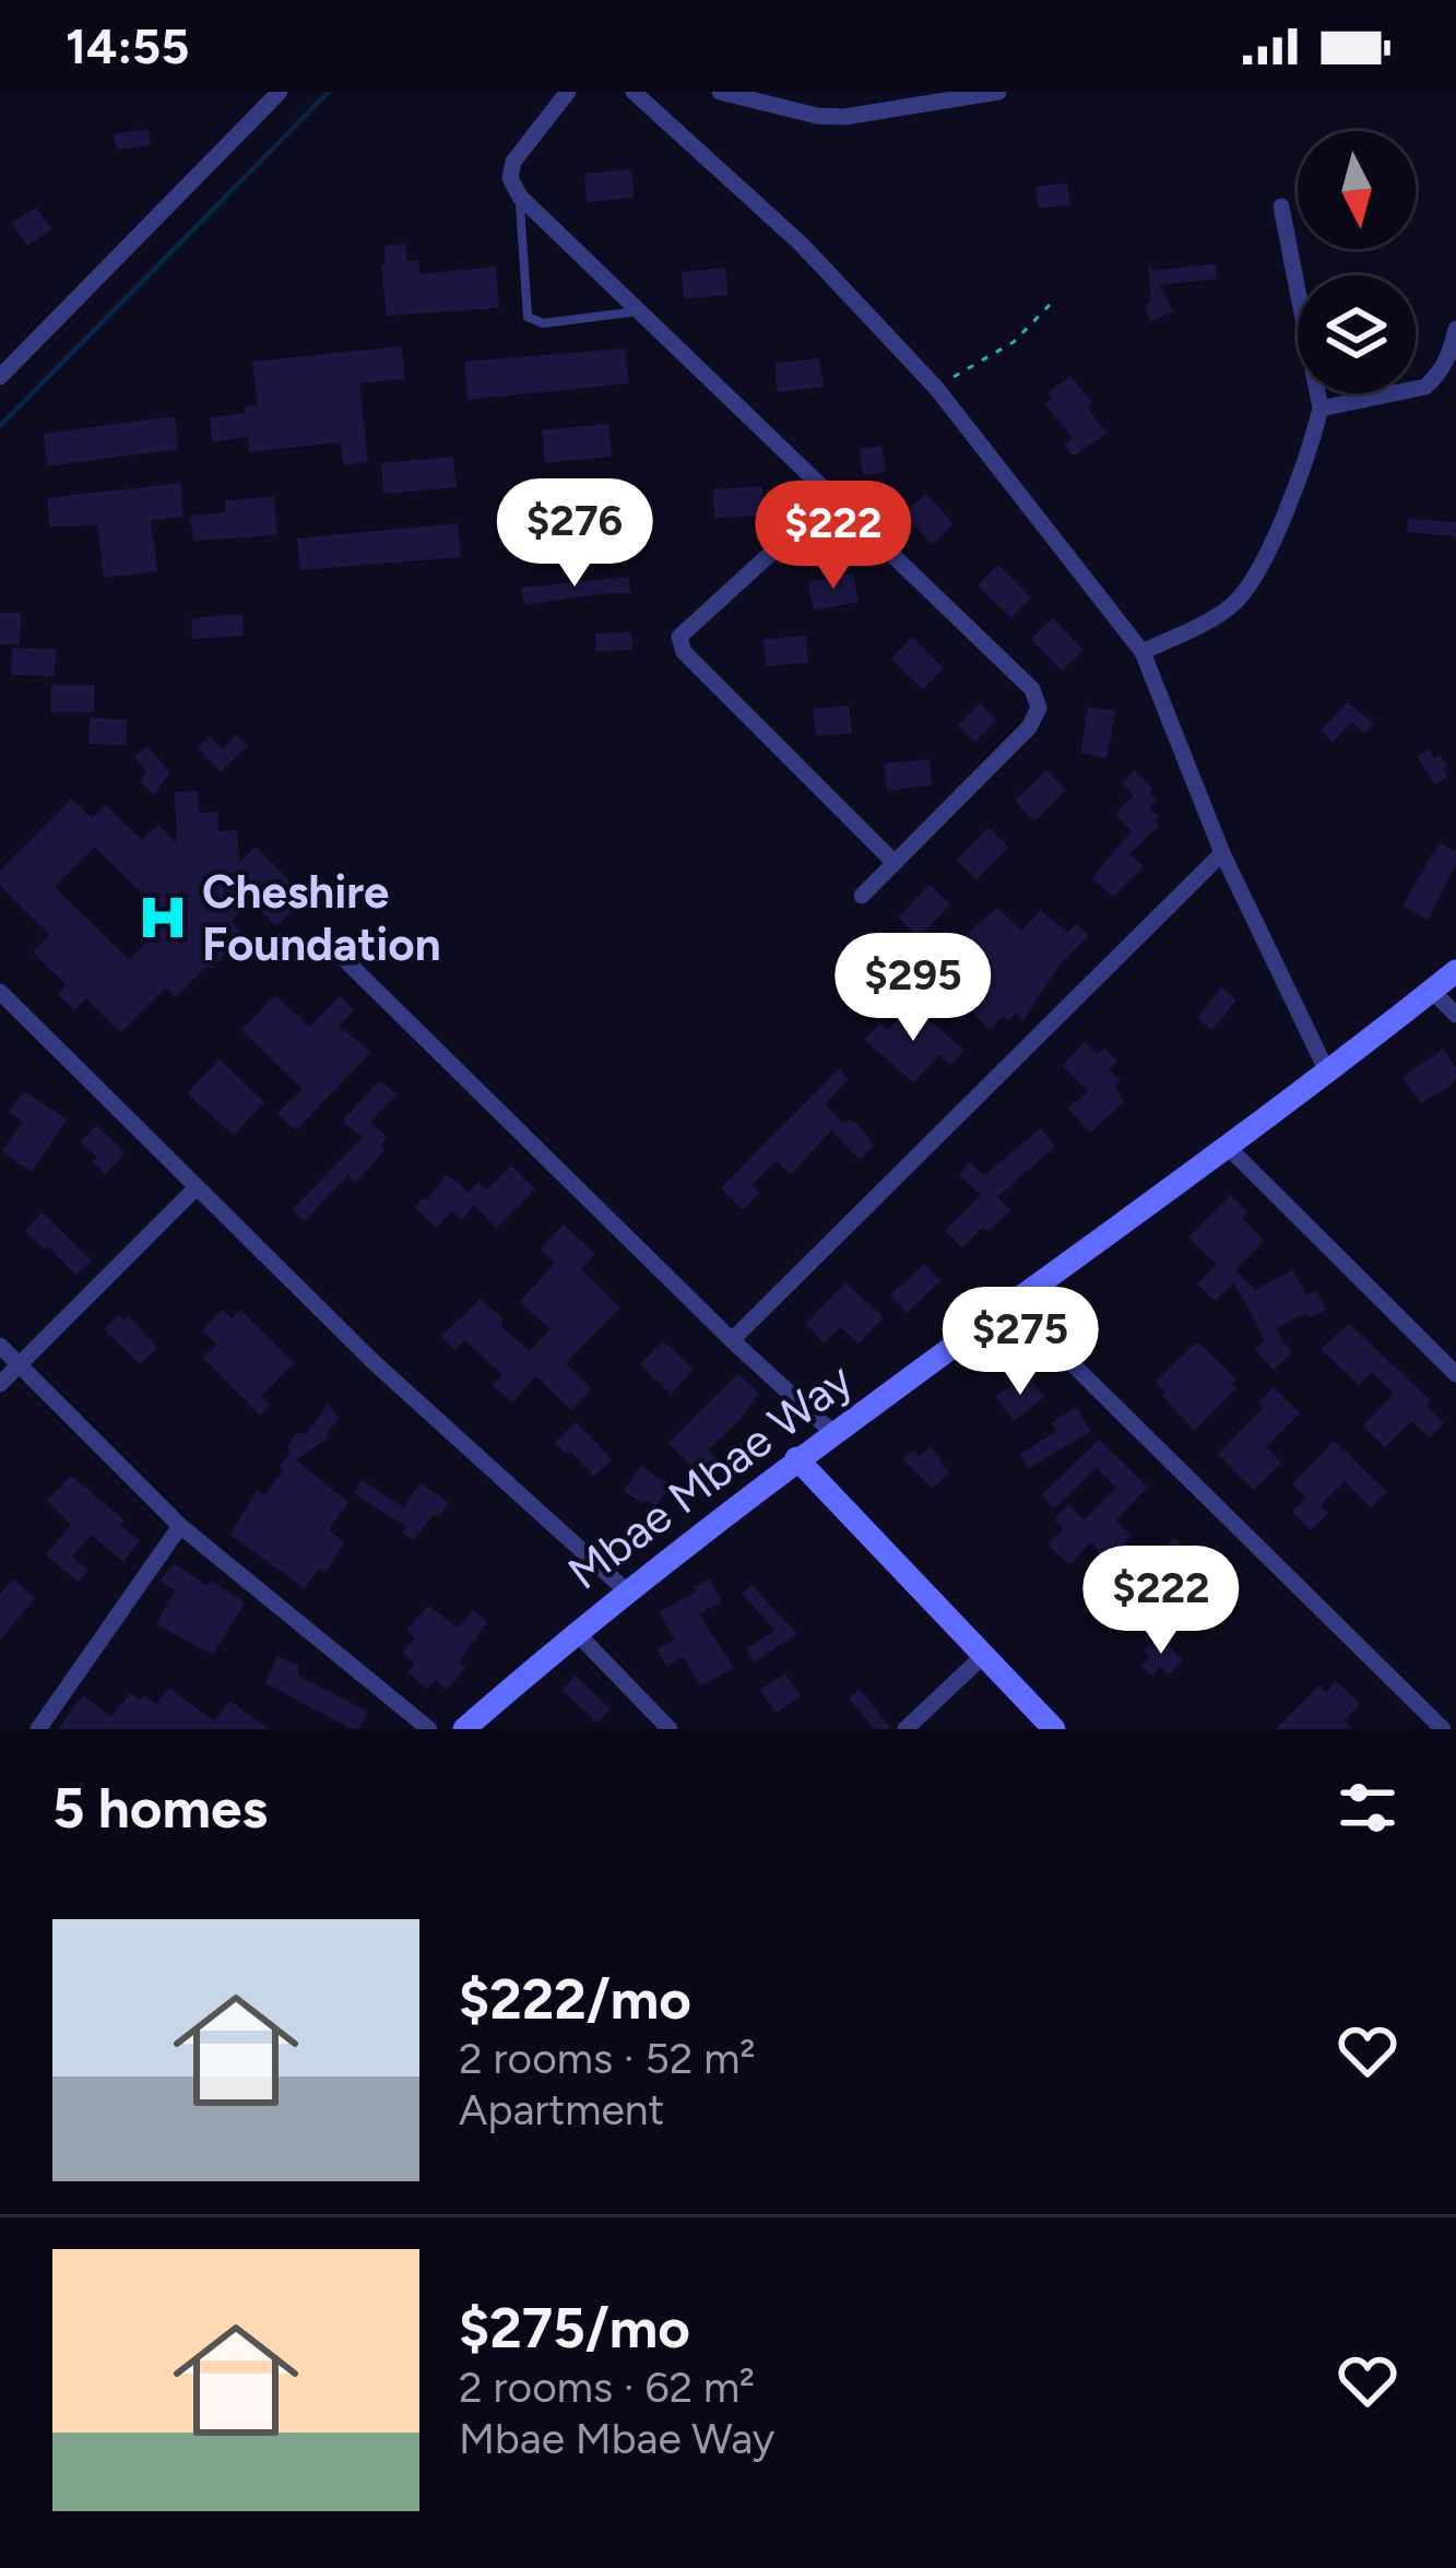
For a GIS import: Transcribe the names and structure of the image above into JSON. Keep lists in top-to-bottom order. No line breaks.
{"streets":{"street":["Mbae Mbae Way"]},"places":{"hospital":["Cheshire Foundation"]},"north":"bottom","page":{"status":"14:55","price":["$276","$222","$295","$275","$222"],"heading":"5 homes","list":[{"name":"$222/mo","note":"2 rooms · 52 m² · Apartment"},{"name":"$275/mo","note":"2 rooms · 62 m² · Mbae Mbae Way"}]}}
